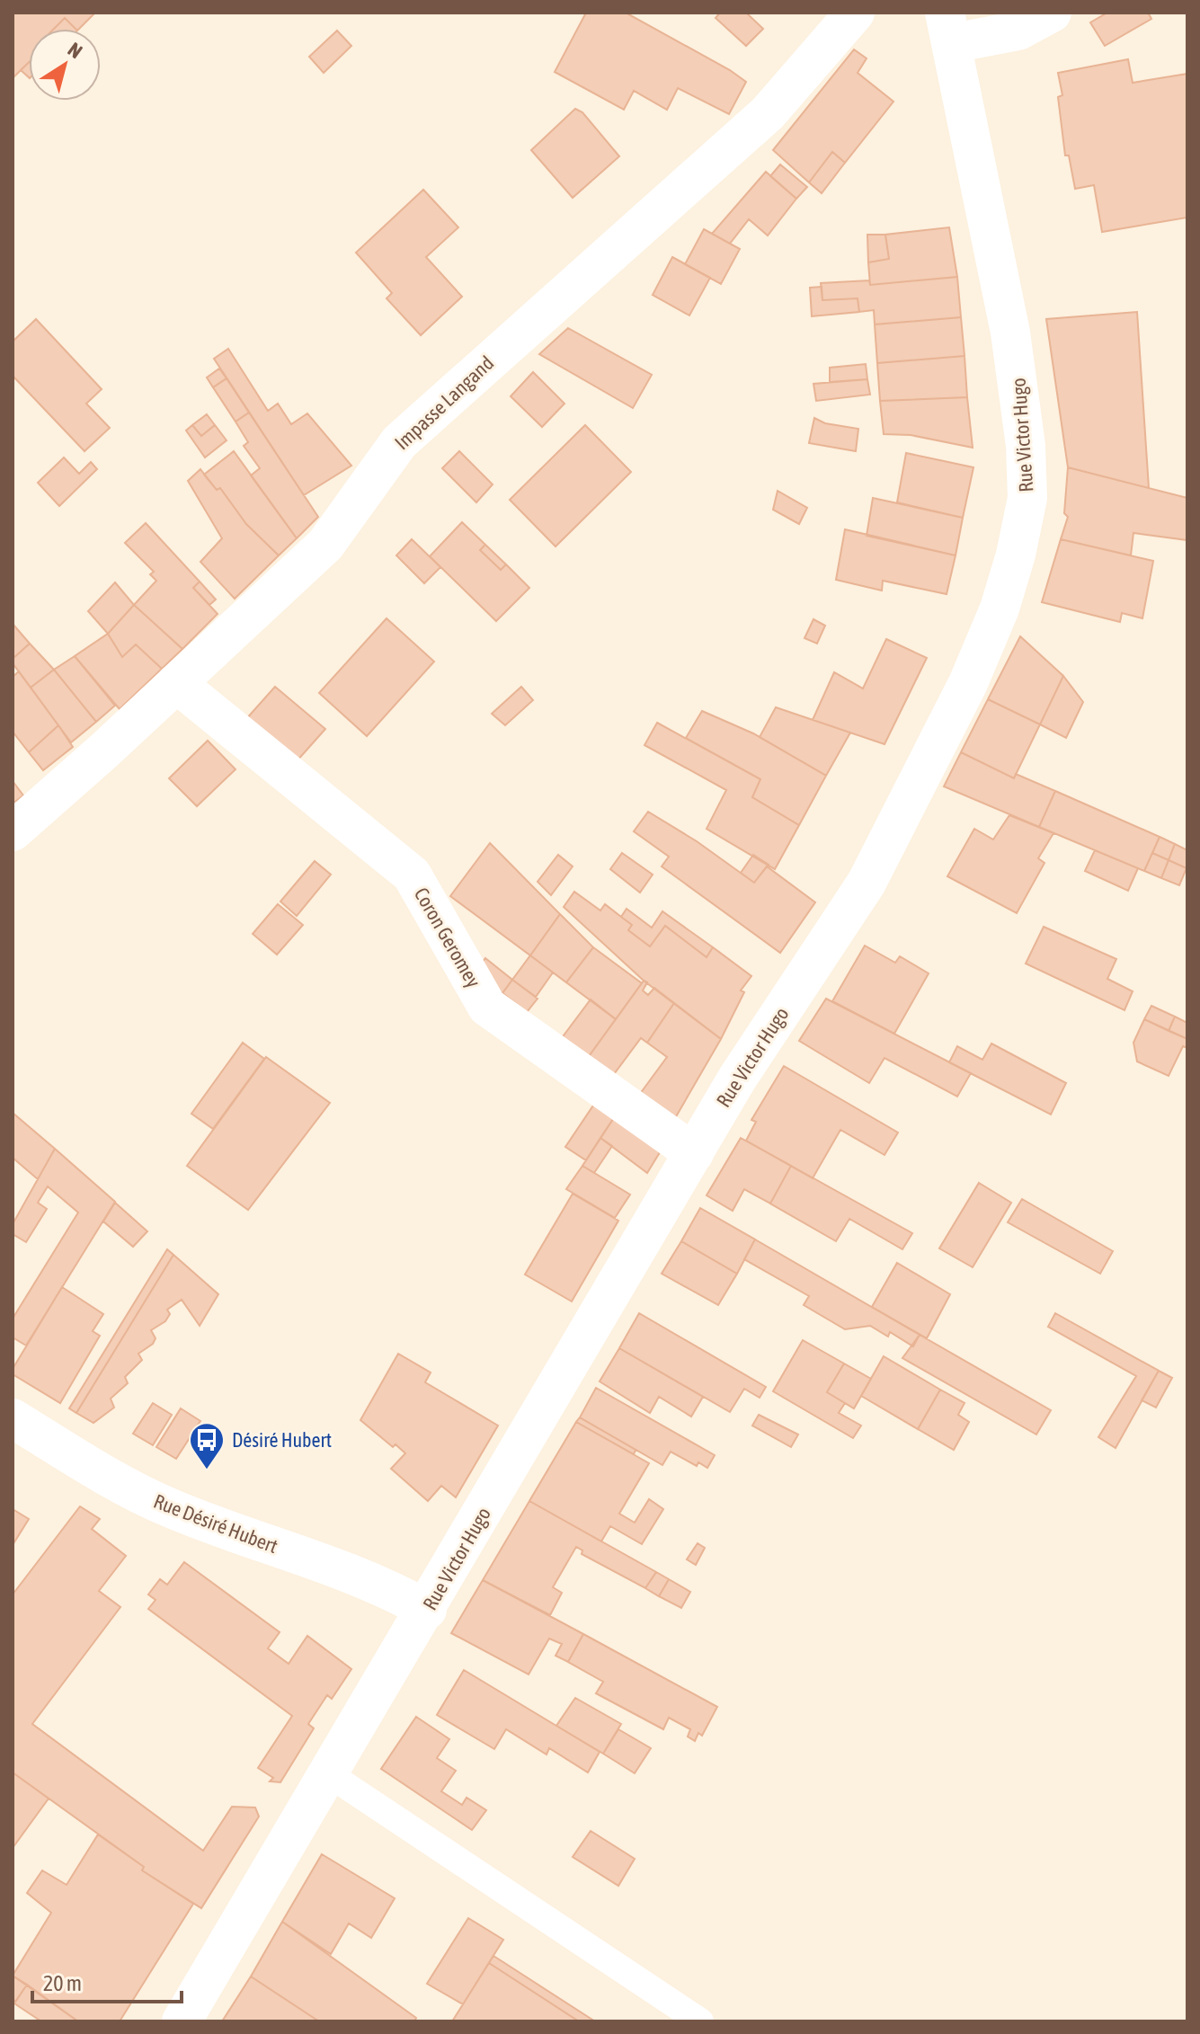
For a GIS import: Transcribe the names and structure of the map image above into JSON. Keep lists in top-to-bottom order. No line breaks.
{"streets":{"street":["Impasse Langand","Rue Victor Hugo","Coron Geromey","Rue Désiré Hubert"]},"crossings":[["Impasse Langand","Coron Geromey"],["Rue Victor Hugo","Coron Geromey"],["Rue Victor Hugo","Rue Désiré Hubert"]],"places":{"bus stop":["Désiré Hubert"]},"scale_bar":"20 m","north":"top right"}
